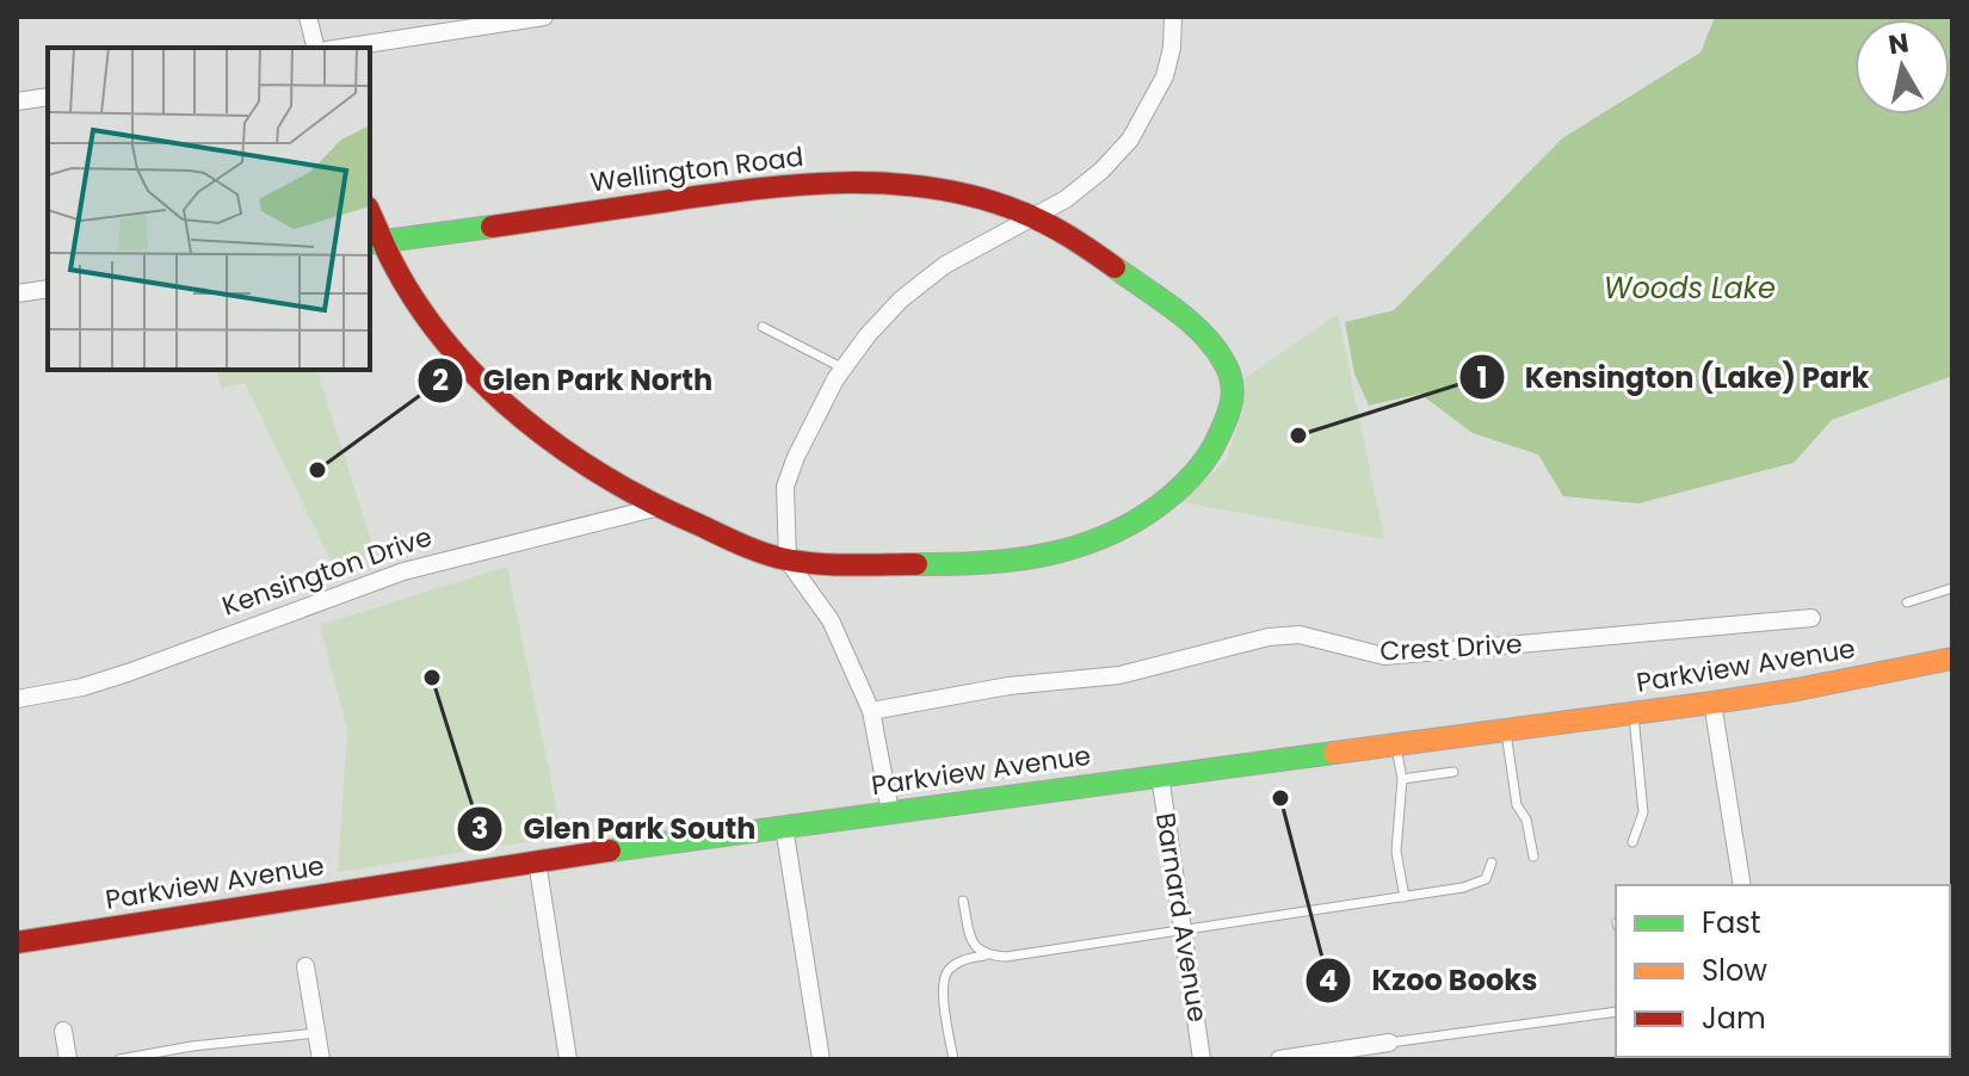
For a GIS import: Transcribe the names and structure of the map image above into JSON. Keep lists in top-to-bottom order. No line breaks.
{"streets":{"street":["Wellington Road","Kensington Drive","Crest Drive","Parkview Avenue","Barnard Avenue"]},"crossings":[["Parkview Avenue","Barnard Avenue"]],"water":["Woods Lake"],"places":["Kensington (Lake) Park","Glen Park North","Glen Park South","Kzoo Books"],"legend":["Fast","Slow","Jam"],"north":"top"}
